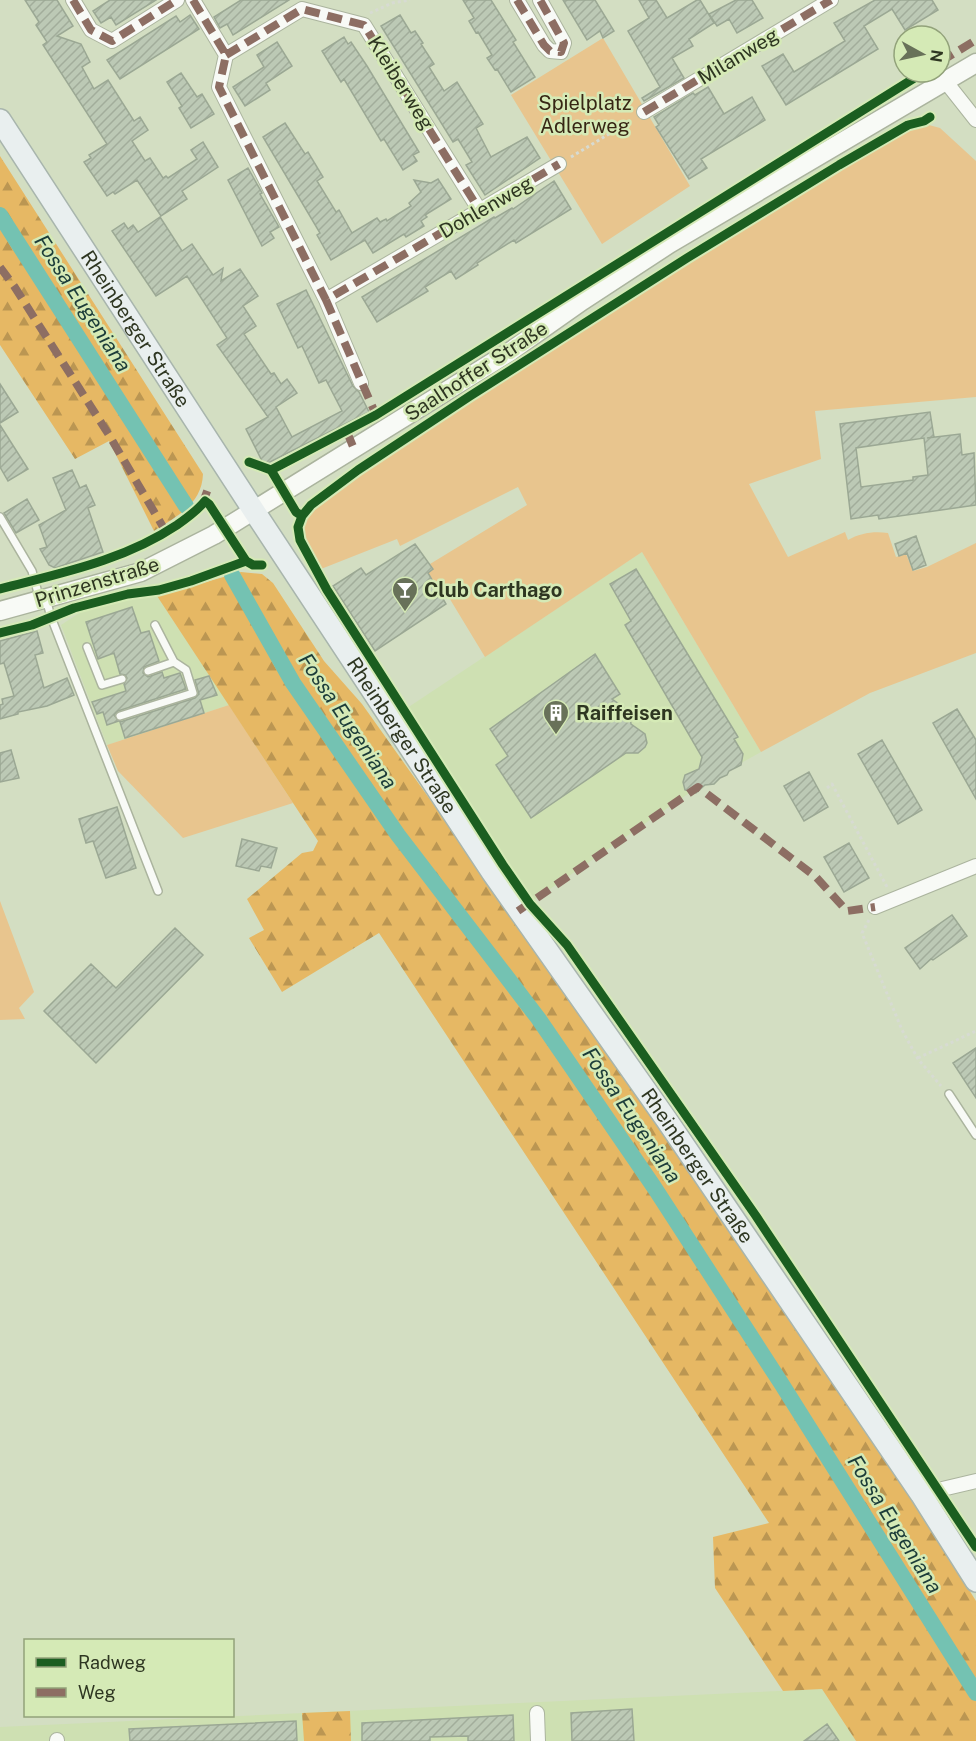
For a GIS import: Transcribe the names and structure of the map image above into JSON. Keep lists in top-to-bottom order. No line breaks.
{"streets":{"main road":["Rheinberger Straße","Saalhoffer Straße","Prinzenstraße"],"street":["Milanweg","Kleiberweg","Dohlenweg"]},"crossings":[["Kleiberweg","Dohlenweg"],["Rheinberger Straße","Saalhoffer Straße"],["Rheinberger Straße","Prinzenstraße"],["Saalhoffer Straße","Prinzenstraße"]],"water":["Fossa Eugeniana"],"parks":["Spielplatz Adlerweg"],"places":{"bar":["Club Carthago"],"building":["Raiffeisen"]},"legend":["Radweg","Weg"],"north":"right"}
